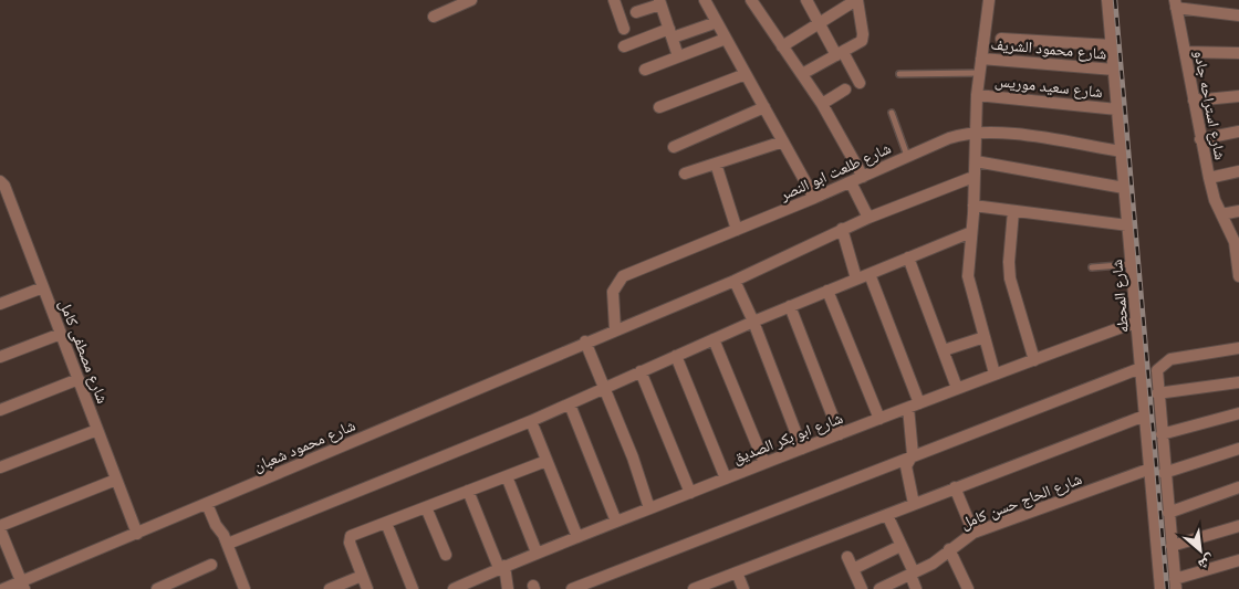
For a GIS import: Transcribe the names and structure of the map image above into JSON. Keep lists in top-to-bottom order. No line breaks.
{"streets":{"street":["شارع محمود الشريف","شارع سعيد موريس","شارع استراحه جادو","شارع طلعت ابو النصر","شارع المحطه","شارع مصطفى كامل","شارع ابو بكر الصديق","شارع محمود شعبان","شارع الحاج حسن كامل"]},"crossings":[["شارع محمود الشريف","شارع المحطه"],["شارع سعيد موريس","شارع المحطه"],["شارع طلعت ابو النصر","شارع المحطه"],["شارع طلعت ابو النصر","شارع محمود شعبان"],["شارع المحطه","شارع ابو بكر الصديق"],["شارع المحطه","شارع الحاج حسن كامل"],["شارع مصطفى كامل","شارع محمود شعبان"]],"north":"bottom right"}
